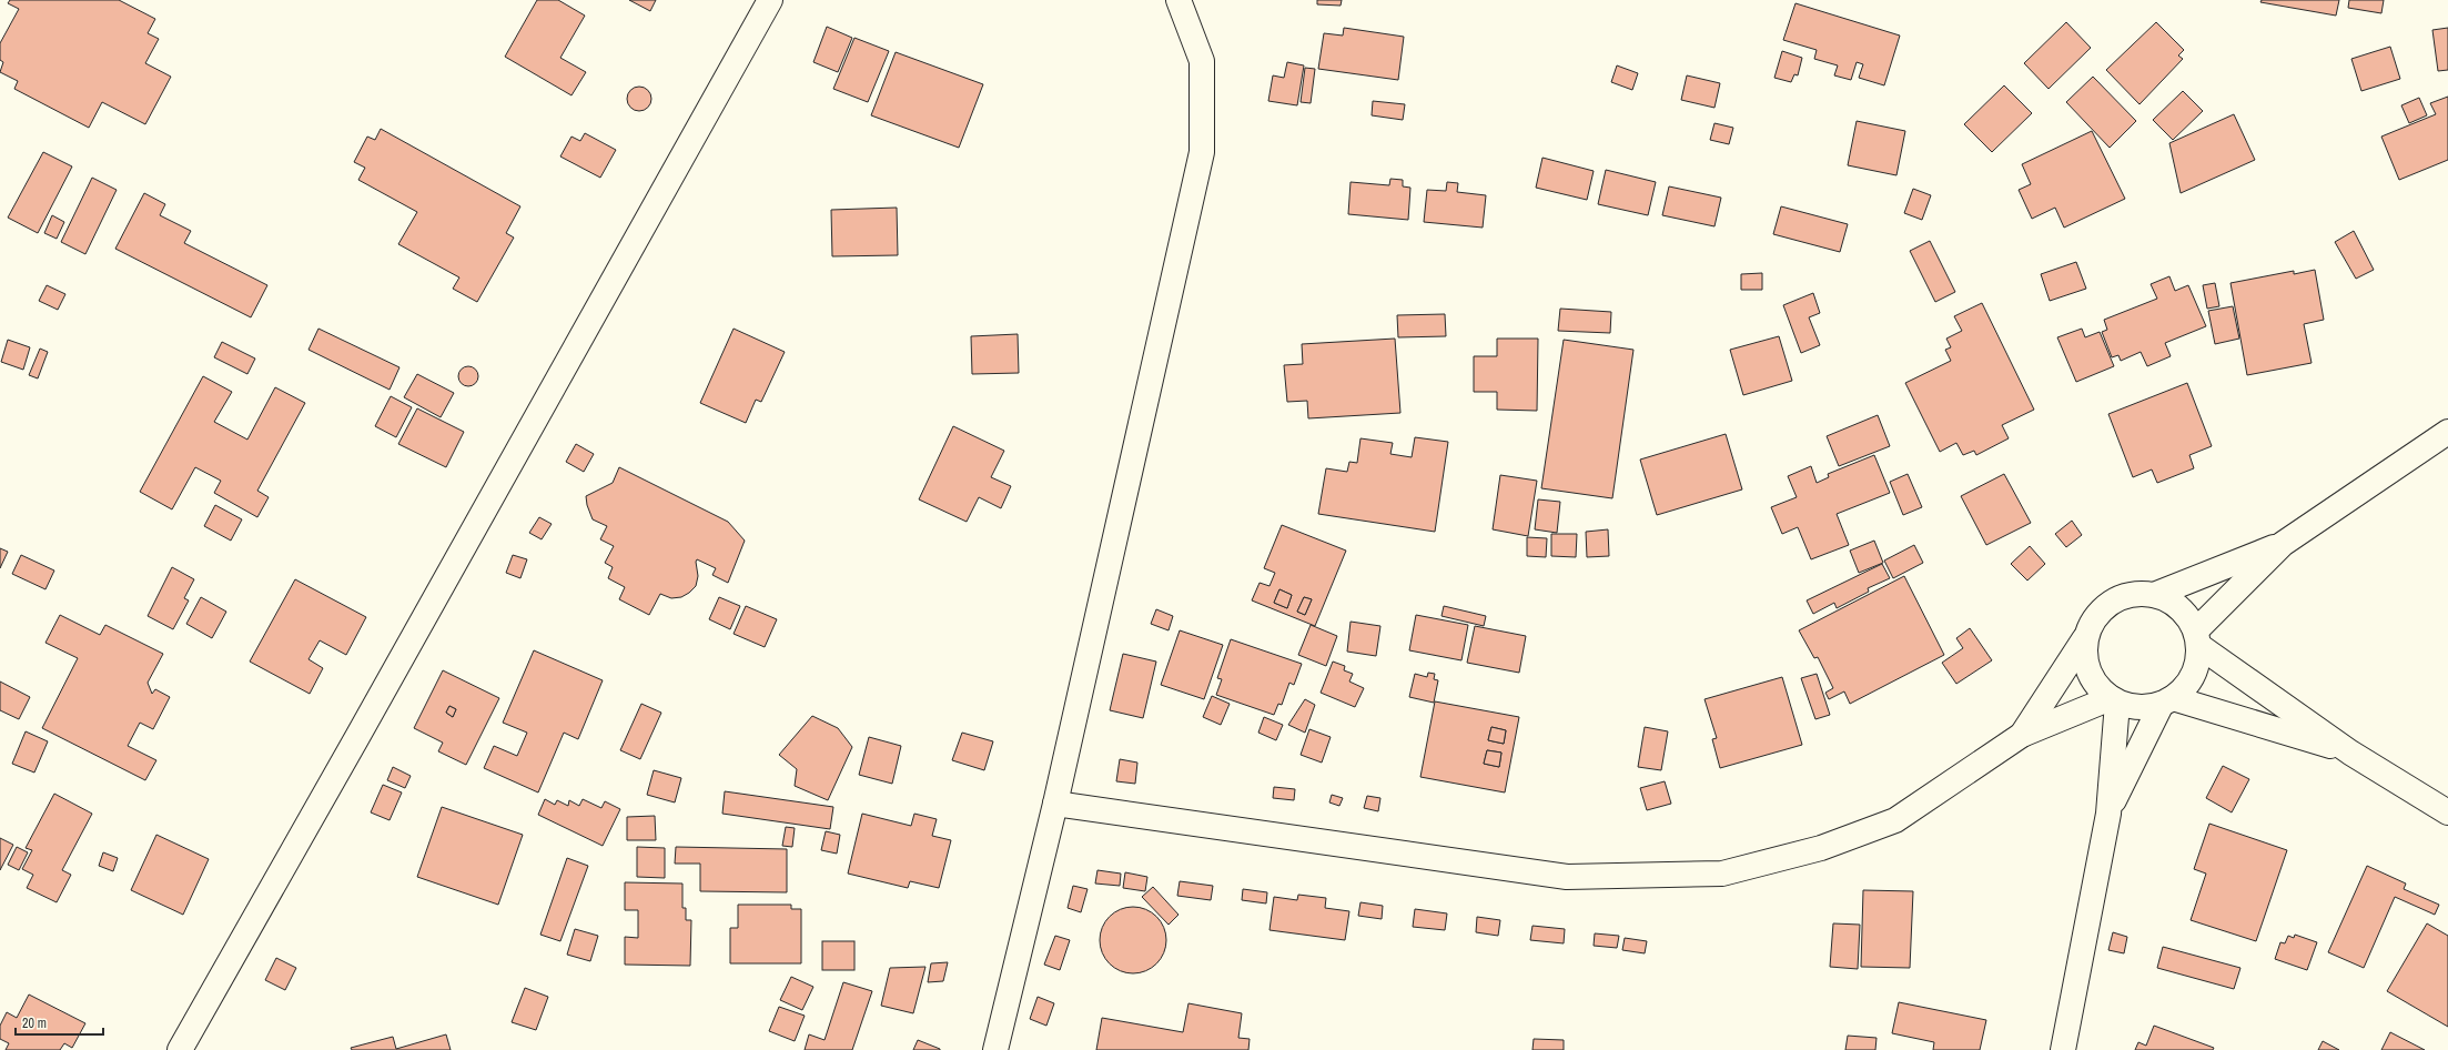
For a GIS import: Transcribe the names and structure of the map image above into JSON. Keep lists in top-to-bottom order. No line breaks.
{"scale_bar":"20 m"}
